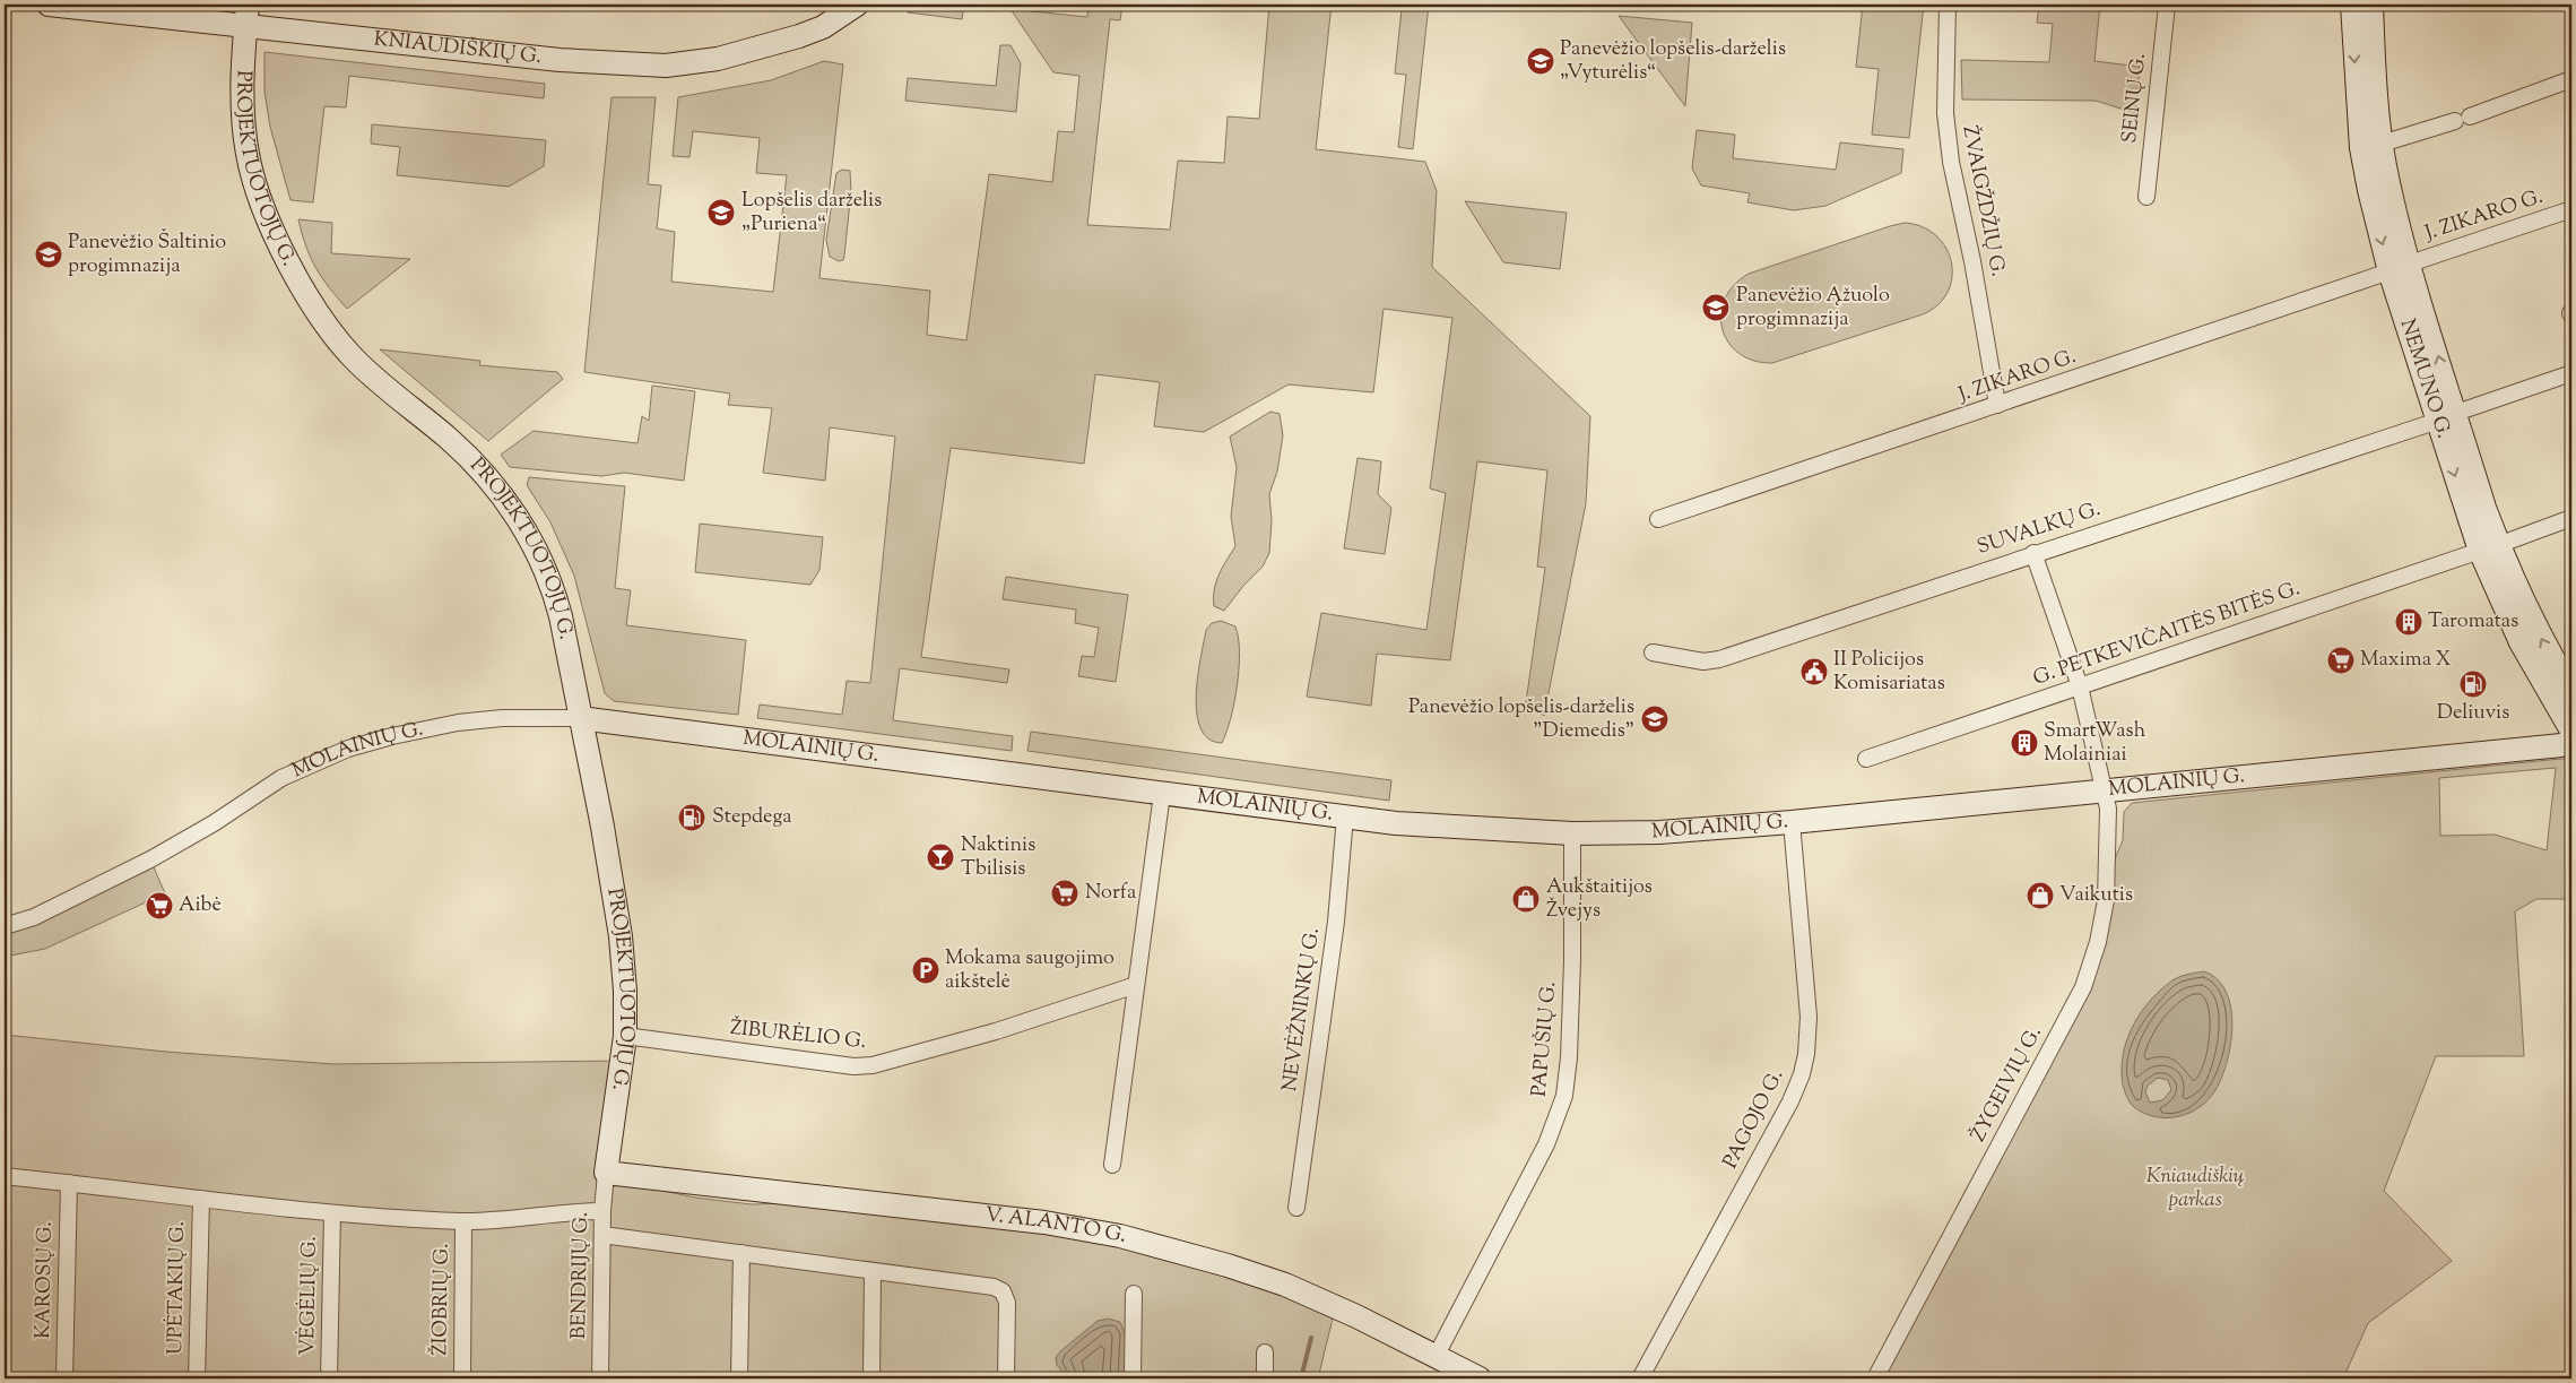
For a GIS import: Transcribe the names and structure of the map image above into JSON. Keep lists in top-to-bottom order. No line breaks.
{"streets":{"main road":["KNIAUDIŠKIŲ G.","PROJEKTUOTOJŲ G.","NEMUNO G.","MOLAINIŲ G.","V. ALANTO G."],"street":["SEINŲ G.","ŽVAIGŽDŽIŲ G.","J. ZIKARO G.","SUVALKŲ G.","G. PETKEVIČAITĖS BITĖS G.","NEVĖŽNINKŲ G.","ŽIBURĖLIO G.","PAPUŠIŲ G.","ŽYGEIVIŲ G.","PAGOJO G.","BENDRIJŲ G.","KAROSŲ G.","UPĖTAKIŲ G.","VĖGĖLIŲ G.","ŽIOBRIŲ G."]},"crossings":[["KNIAUDIŠKIŲ G.","PROJEKTUOTOJŲ G."],["PROJEKTUOTOJŲ G.","MOLAINIŲ G."],["PROJEKTUOTOJŲ G.","ŽIBURĖLIO G."],["PROJEKTUOTOJŲ G.","V. ALANTO G."],["PROJEKTUOTOJŲ G.","BENDRIJŲ G."],["ŽVAIGŽDŽIŲ G.","J. ZIKARO G."],["J. ZIKARO G.","NEMUNO G."],["NEMUNO G.","SUVALKŲ G."],["NEMUNO G.","G. PETKEVIČAITĖS BITĖS G."],["SUVALKŲ G.","ŽYGEIVIŲ G."],["G. PETKEVIČAITĖS BITĖS G.","ŽYGEIVIŲ G."],["MOLAINIŲ G.","NEVĖŽNINKŲ G."],["MOLAINIŲ G.","PAPUŠIŲ G."],["MOLAINIŲ G.","ŽYGEIVIŲ G."],["MOLAINIŲ G.","PAGOJO G."],["PAPUŠIŲ G.","V. ALANTO G."],["V. ALANTO G.","BENDRIJŲ G."]],"parks":["Kniaudiškių parkas"],"places":{"school or university":["Panevėžio lopšelis-darželis „Vyturėlis“","Lopšelis darželis „Puriena“","Panevėžio Šaltinio progimnazija","Panevėžio Ąžuolo progimnazija","Panevėžio lopšelis-darželis \"Diemedis\""],"building":["Taromatas","SmartWash Molainiai"],"supermarket":["Maxima X","Norfa","Aibė"],"public building":["II Policijos Komisariatas"],"fuel station":["Deliuvis","Stepdega"],"bar":["Naktinis Tbilisis"],"shop":["Vaikutis","Aukštaitijos Žvejys"],"parking":["Mokama saugojimo aikštelė"]}}
